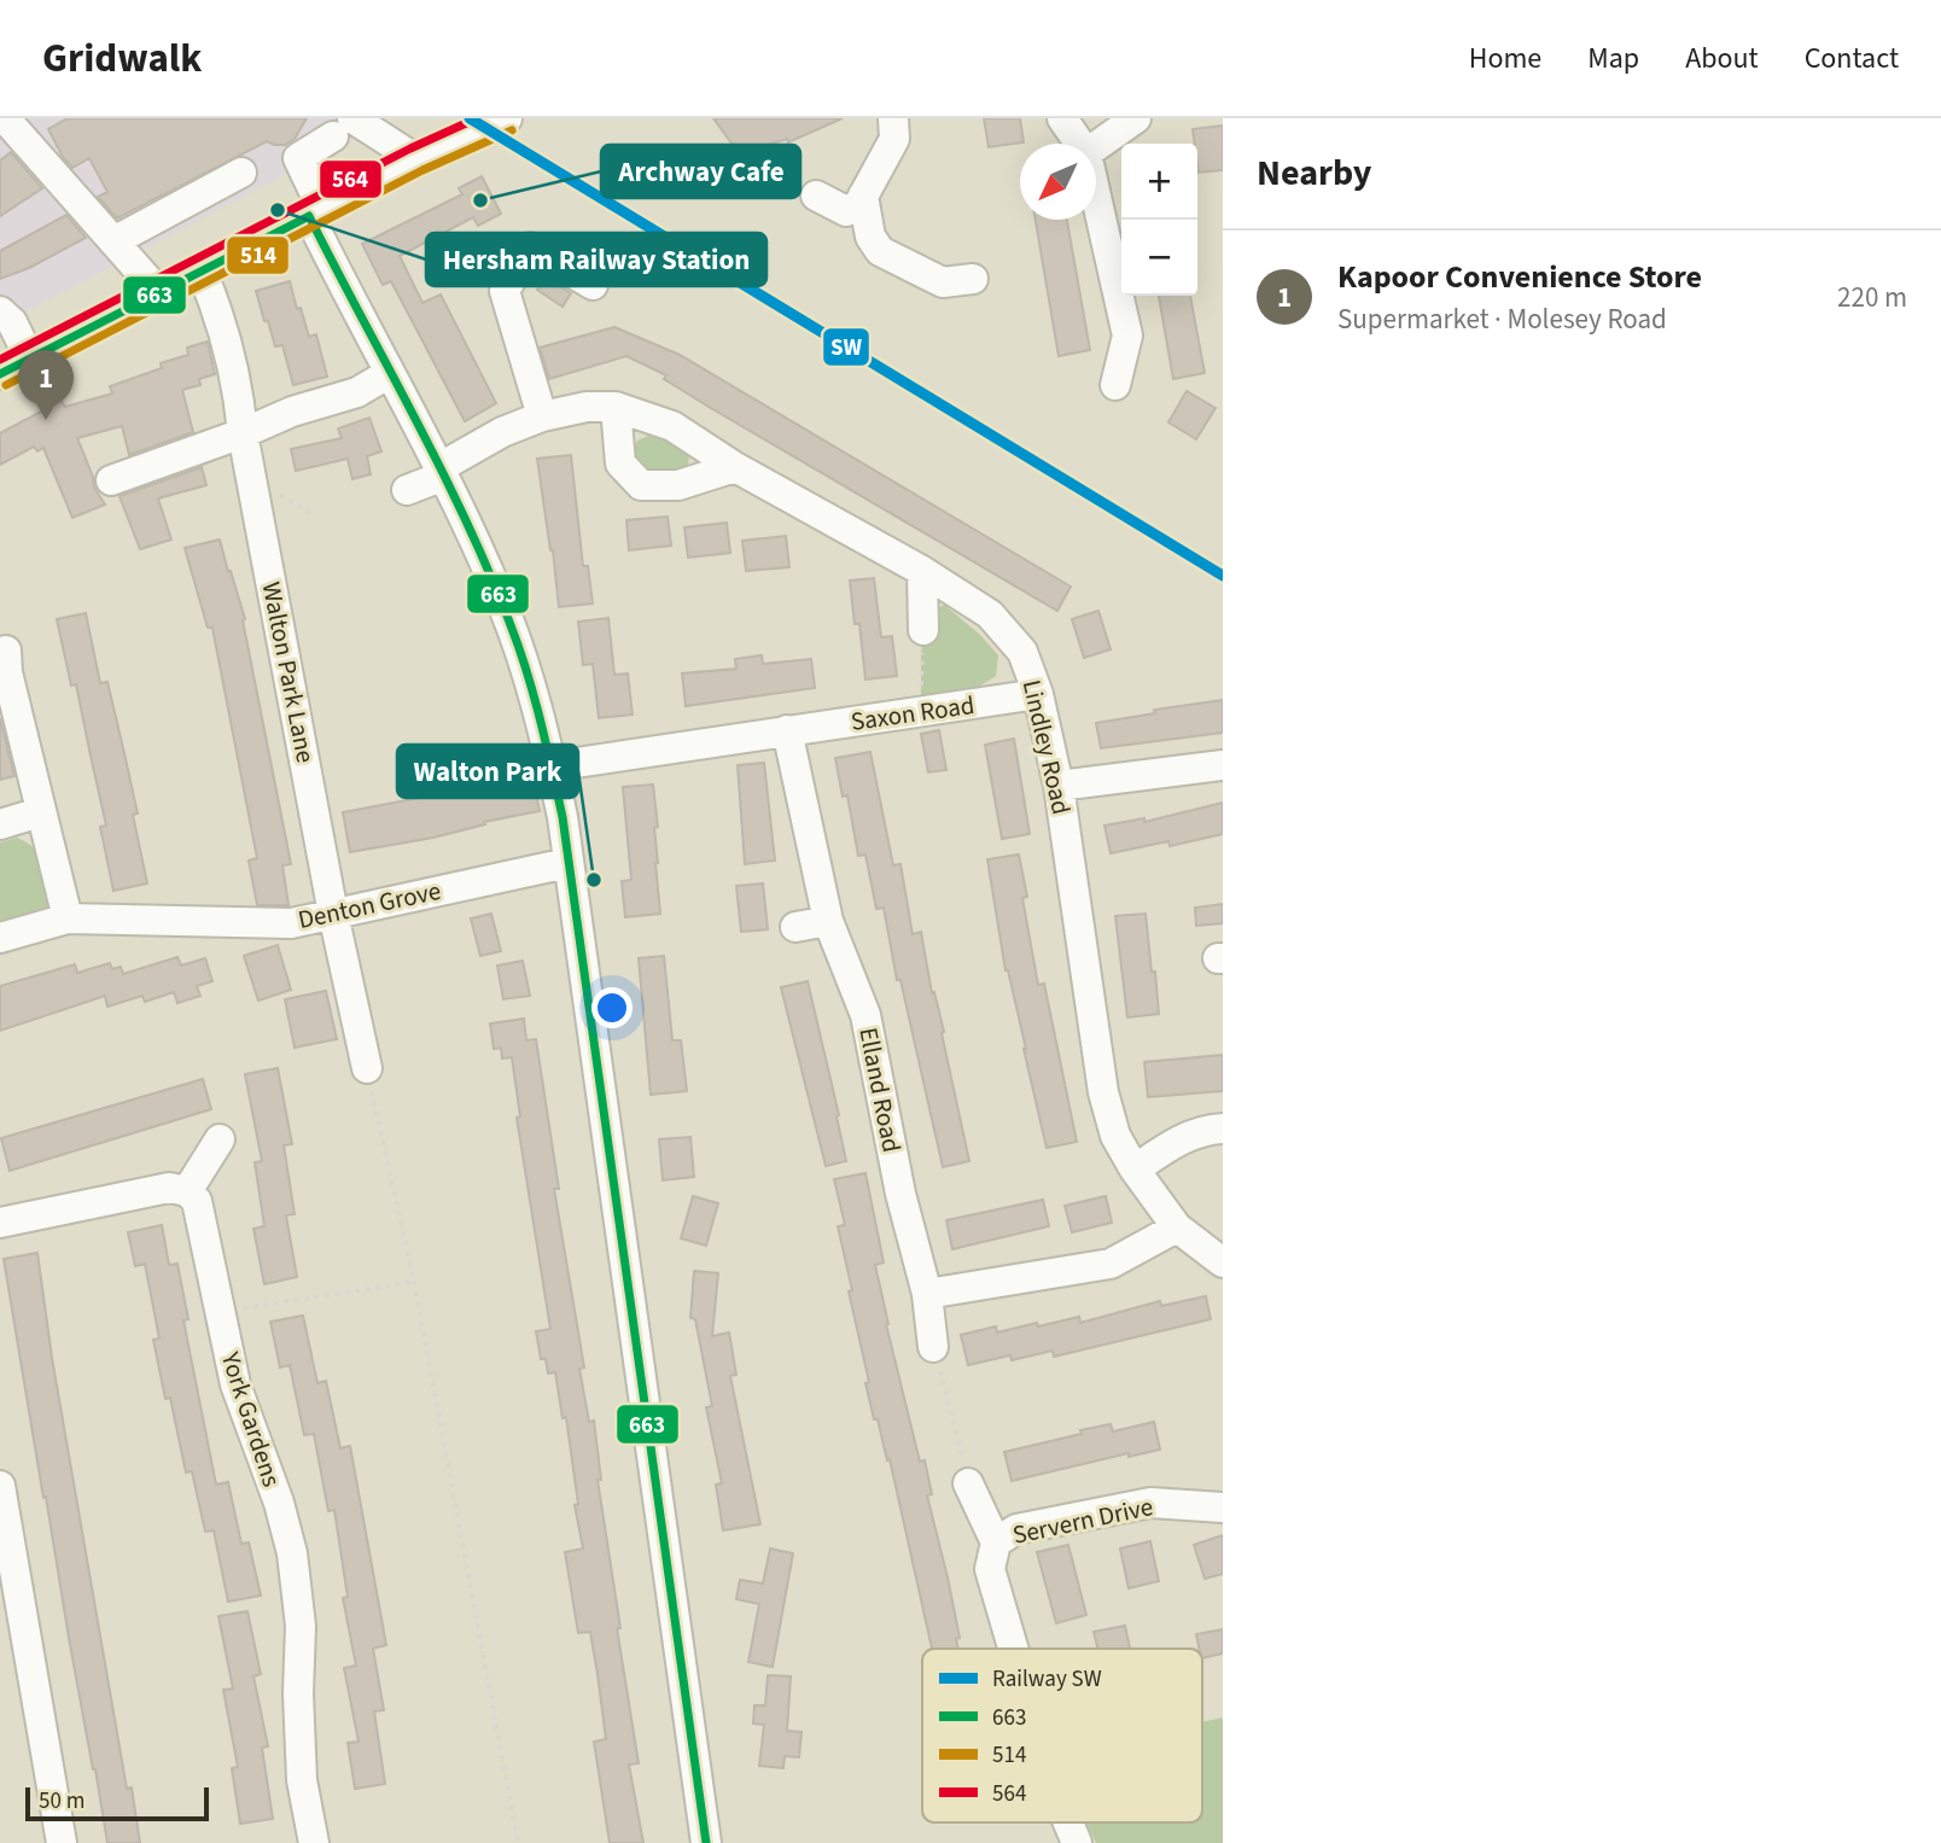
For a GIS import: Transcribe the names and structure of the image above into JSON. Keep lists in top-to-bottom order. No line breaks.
{"streets":{"street":["Walton Park Lane","Saxon Road","Lindley Road","Denton Grove","Elland Road","York Gardens","Servern Drive"]},"crossings":[["Walton Park Lane","Denton Grove"],["Saxon Road","Lindley Road"]],"places":["Archway Cafe","Hersham Railway Station","Walton Park"],"lines":["rail line SW","transit line 564","transit line 514","transit line 663"],"legend":["Railway SW","663","514","564"],"scale_bar":"50 m","north":"bottom left","page":{"header":"Gridwalk","nav":["Home","Map","About","Contact"],"heading":"Nearby","map_buttons":["+","−"],"list":[{"mark":"1","name":"Kapoor Convenience Store","note":"Supermarket · Molesey Road","value":"220 m"}],"pins":"1","scale":"50 m"}}
